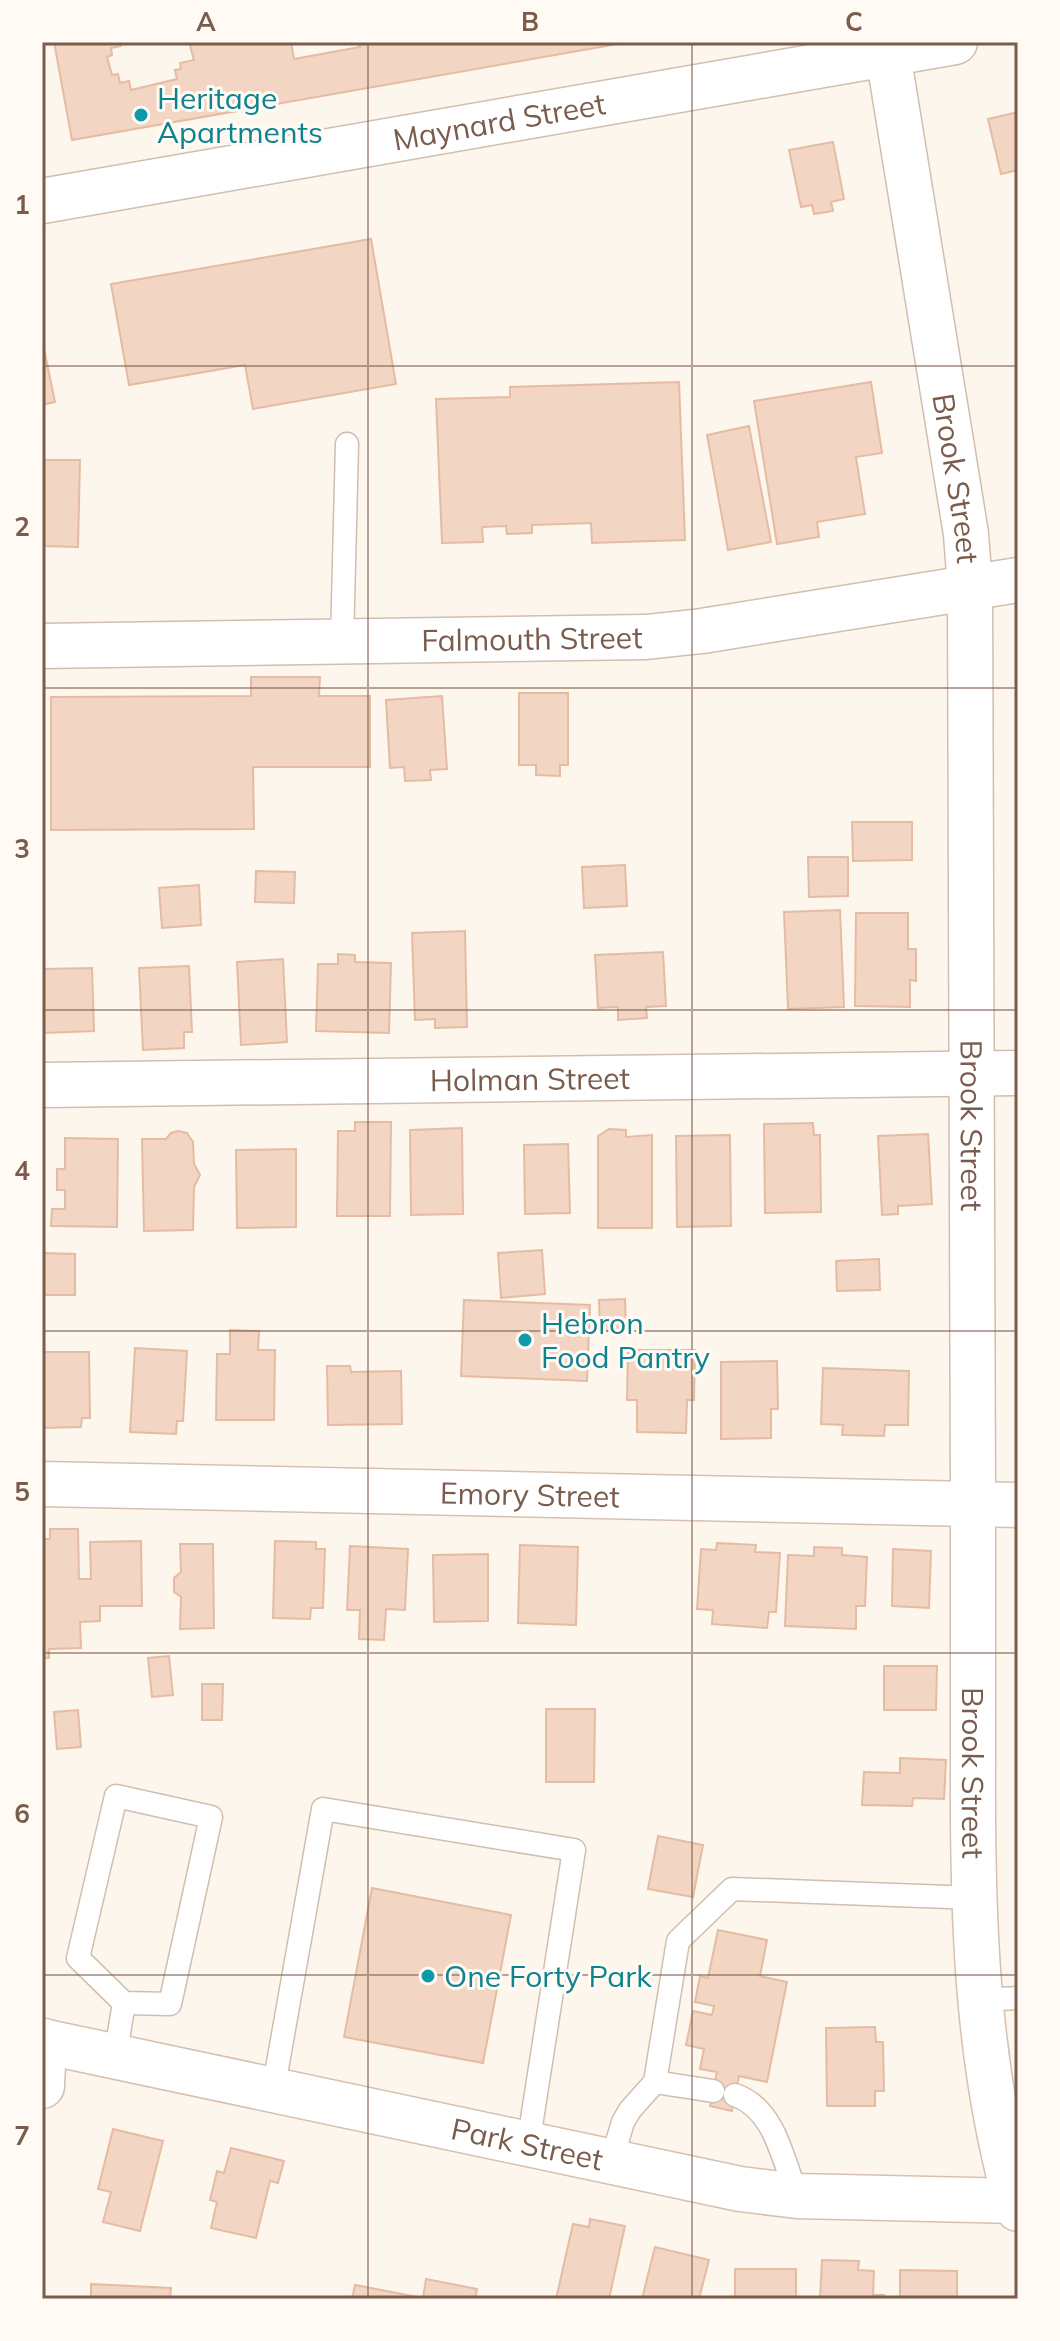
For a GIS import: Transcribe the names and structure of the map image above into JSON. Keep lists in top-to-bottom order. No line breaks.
{"streets":{"street":["Maynard Street","Brook Street","Falmouth Street","Holman Street","Emory Street","Park Street"]},"crossings":[["Maynard Street","Brook Street"],["Brook Street","Falmouth Street"],["Brook Street","Holman Street"],["Brook Street","Emory Street"],["Brook Street","Park Street"]],"places":["Heritage Apartments","Hebron Food Pantry","One Forty Park"],"grid":{"columns":["A","B","C"],"rows":["1","2","3","4","5","6","7"]}}
